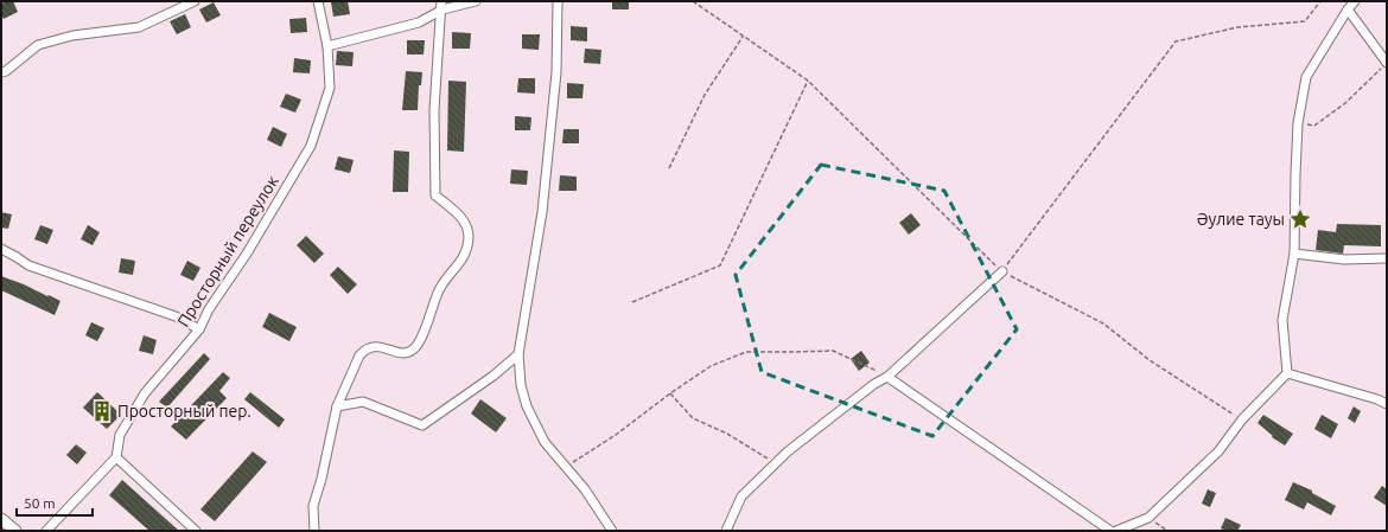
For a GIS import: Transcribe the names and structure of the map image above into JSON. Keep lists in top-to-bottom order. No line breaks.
{"streets":{"street":["Просторный переулок"]},"places":{"place":["Әулие тауы"],"building":["Просторный пер."]},"scale_bar":"50 m"}
